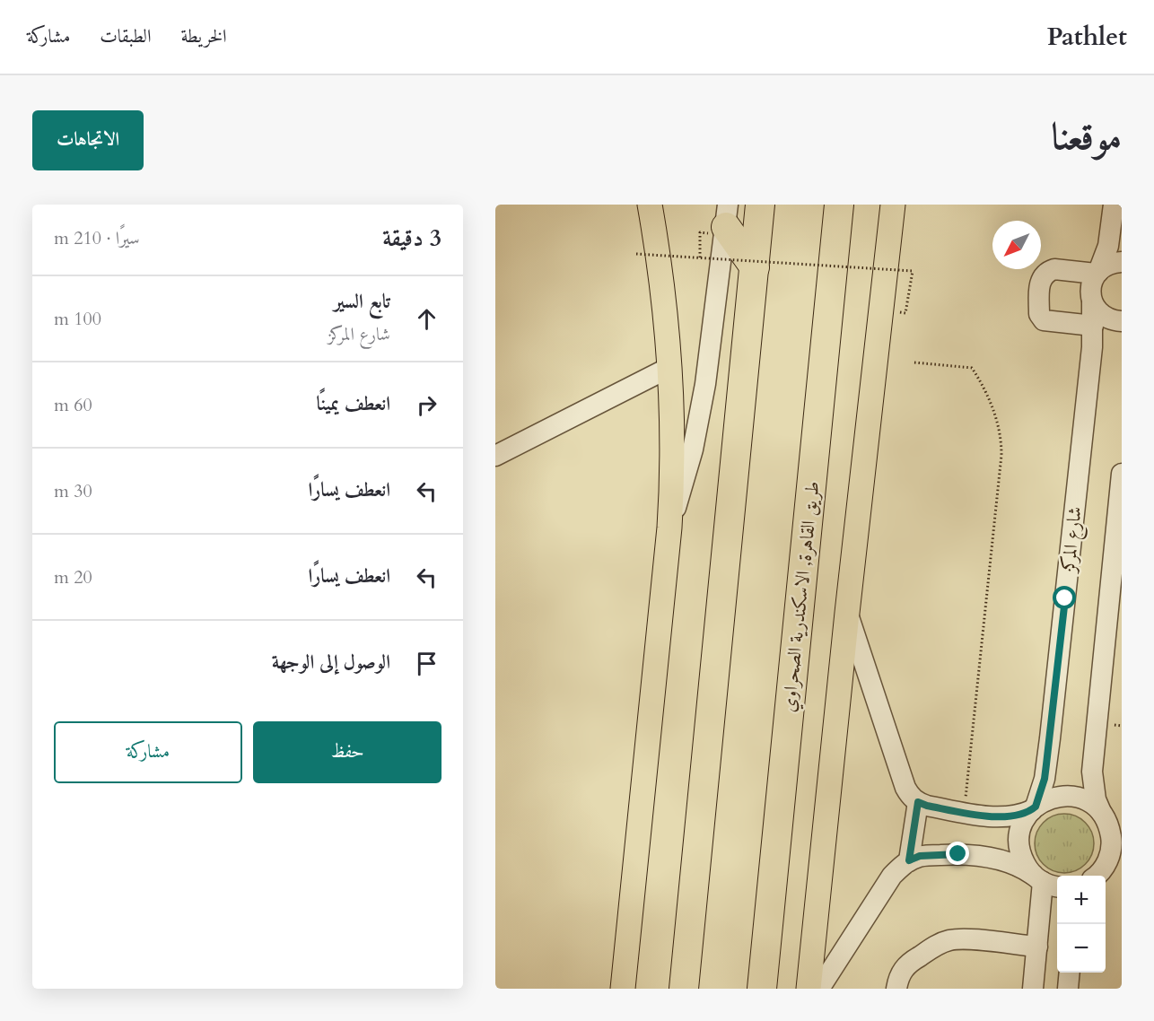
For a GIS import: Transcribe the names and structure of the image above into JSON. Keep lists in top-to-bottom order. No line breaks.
{"streets":{"highway":["طريق القاهرة, الاسكندرية الصحراوي"],"street":["شارع المركز"]},"north":"bottom left","page":{"header":"Pathlet","nav":["الخريطة","الطبقات","مشاركة"],"title":"موقعنا","buttons":["الاتجاهات",["حفظ","مشاركة"]],"heading":["3 دقيقة","سيرًا · 210 m"],"list":[["تابع السير","شارع المركز","100 m"],["انعطف يمينًا","60 m"],["انعطف يسارًا","30 m"],["انعطف يسارًا","20 m"],"الوصول إلى الوجهة"],"map_buttons":["+","−"]}}
